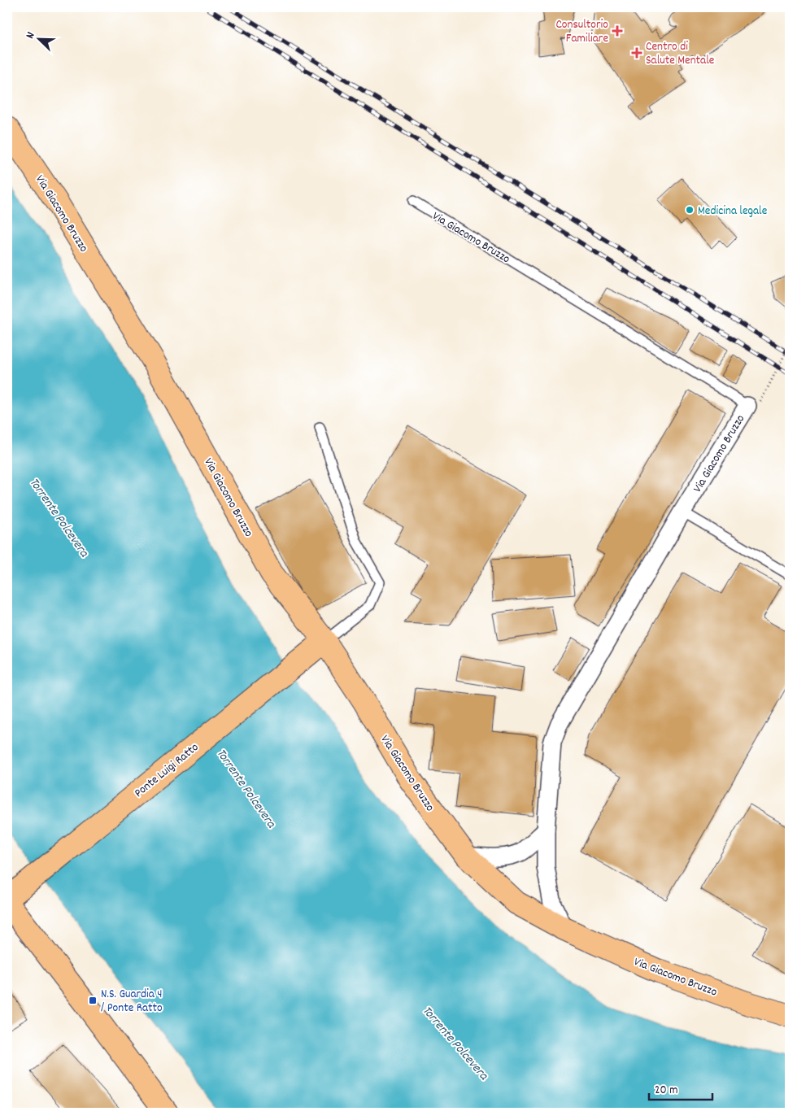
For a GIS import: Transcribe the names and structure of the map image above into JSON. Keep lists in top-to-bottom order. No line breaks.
{"streets":{"main road":["Via Giacomo Bruzzo","Ponte Luigi Ratto"]},"crossings":[["Via Giacomo Bruzzo","Ponte Luigi Ratto"]],"water":["Torrente Polcevera"],"places":{"health":["Consultorio Familiare","Centro di Salute Mentale"],"other":["Medicina legale"],"transit":["N.S. Guardia 4 / Ponte Ratto"]},"scale_bar":"20 m","north":"top left"}
